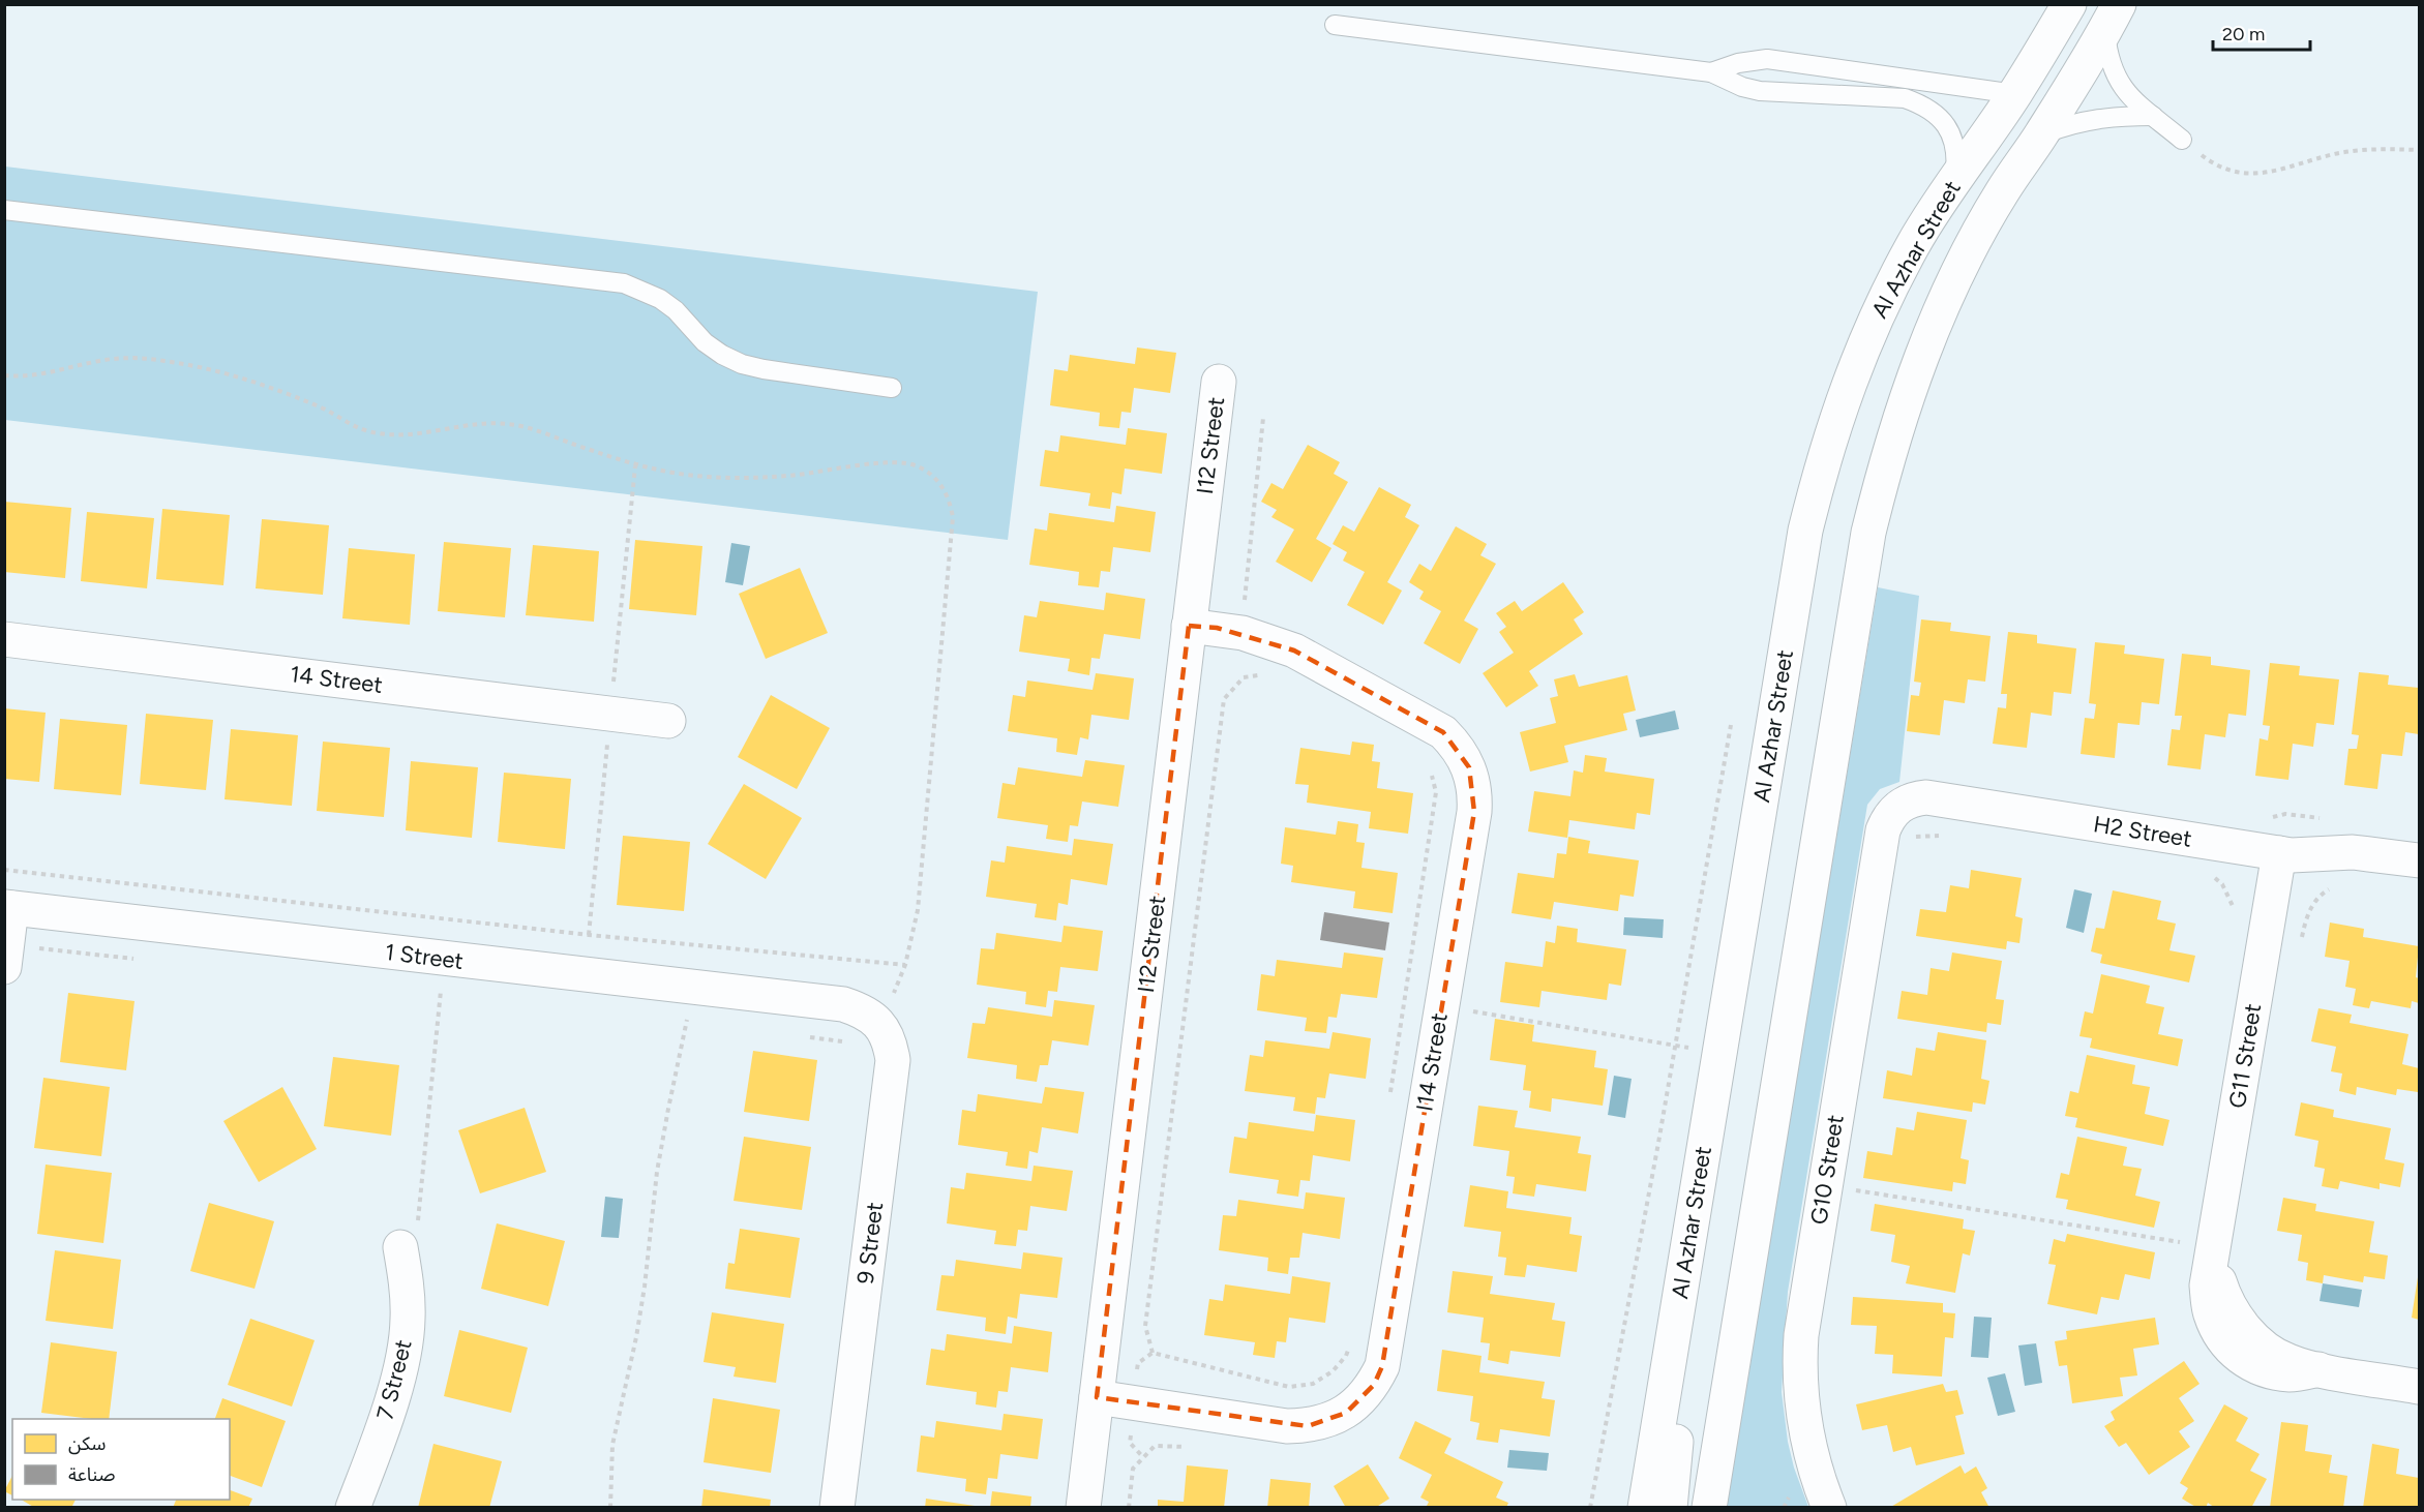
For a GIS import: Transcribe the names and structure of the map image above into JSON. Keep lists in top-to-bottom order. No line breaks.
{"streets":{"street":["Al Azhar Street","I12 Street","14 Street","H2 Street","1 Street","G11 Street","I14 Street","G10 Street","9 Street","7 Street"]},"crossings":[["I12 Street","I14 Street"],["H2 Street","G11 Street"],["H2 Street","G10 Street"],["1 Street","9 Street"]],"legend":["سكن","صناعة"],"scale_bar":"20 m"}
